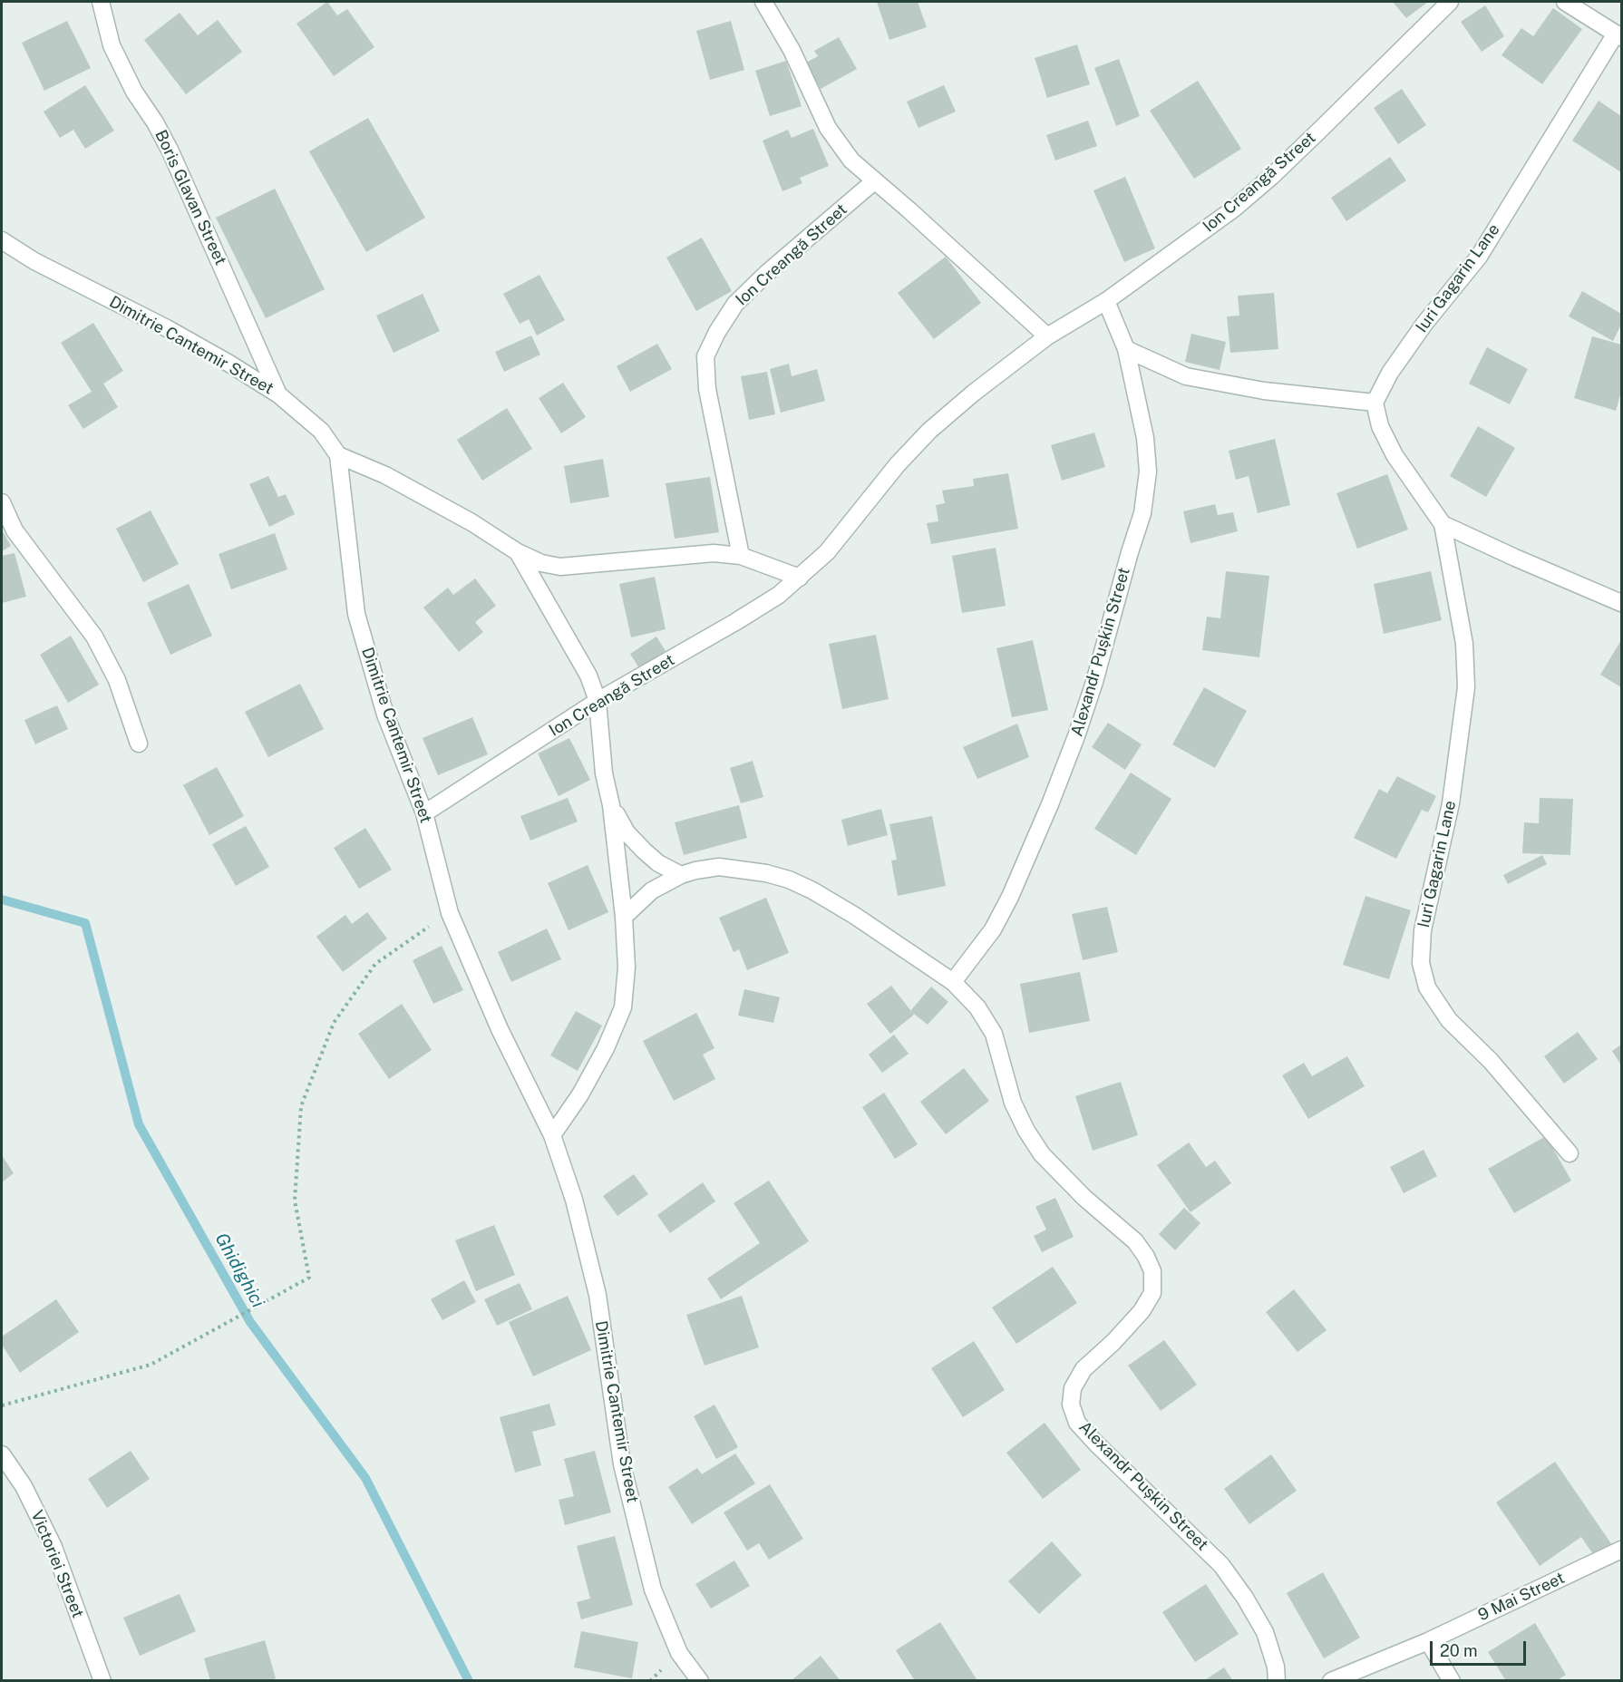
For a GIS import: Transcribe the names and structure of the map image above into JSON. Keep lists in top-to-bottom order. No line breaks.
{"streets":{"street":["Ion Creangă Street","Boris Glavan Street","Iuri Gagarin Lane","Dimitrie Cantemir Street","Alexandr Pușkin Street","Victoriei Street","9 Mai Street"]},"crossings":[["Ion Creangă Street","Dimitrie Cantemir Street"],["Ion Creangă Street","Alexandr Pușkin Street"],["Boris Glavan Street","Dimitrie Cantemir Street"]],"water":["Ghidighici"],"scale_bar":"20 m"}
